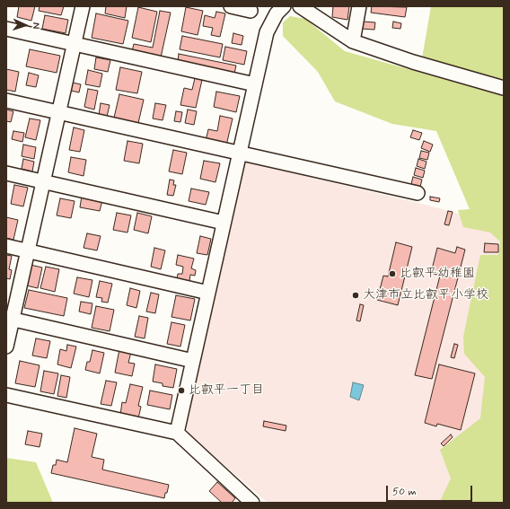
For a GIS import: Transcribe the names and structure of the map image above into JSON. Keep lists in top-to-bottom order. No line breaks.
{"places":["比叡平幼稚園","大津市立比叡平小学校","比叡平一丁目"],"scale_bar":"50 m","north":"right"}
